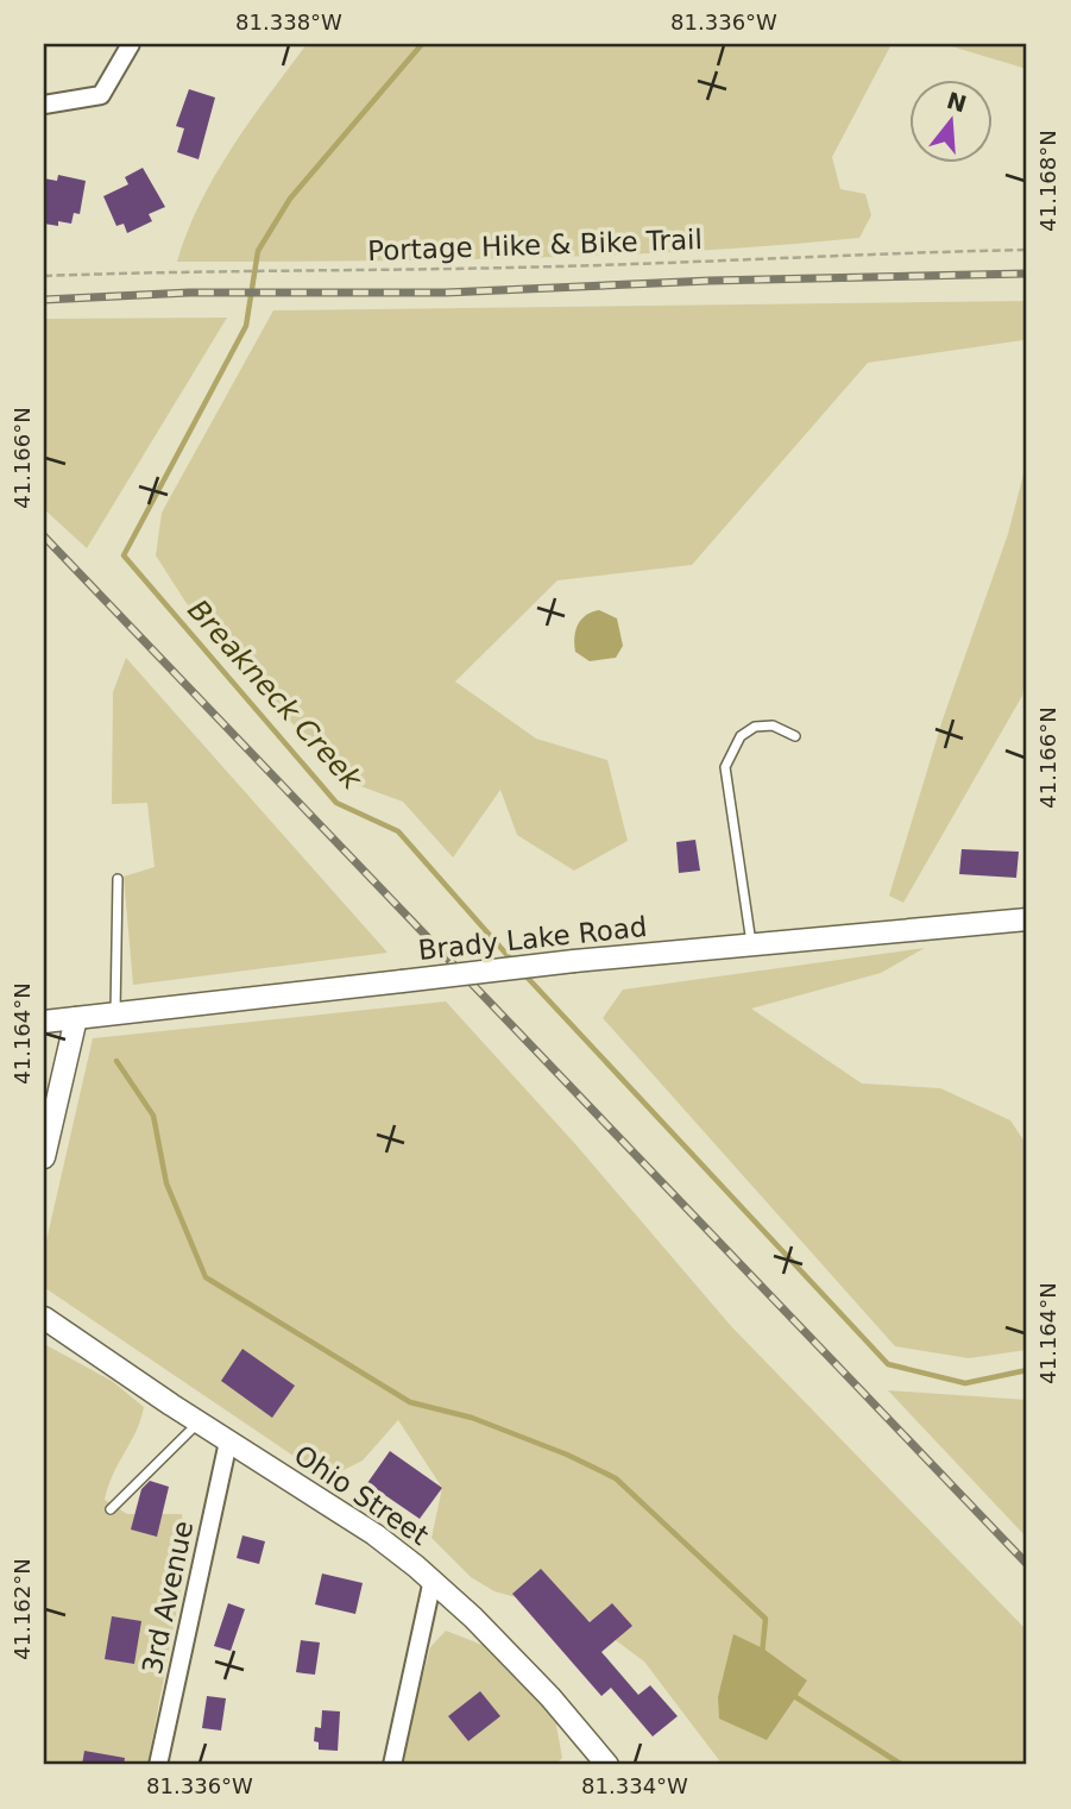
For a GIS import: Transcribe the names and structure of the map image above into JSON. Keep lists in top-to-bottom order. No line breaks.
{"streets":{"street":["Brady Lake Road","Ohio Street","3rd Avenue"],"path":["Portage Hike & Bike Trail"]},"crossings":[["Ohio Street","3rd Avenue"]],"water":["Breakneck Creek"],"north":"top","coordinates":["81.338°W","81.336°W","41.168°N","41.166°N","41.164°N","41.162°N","81.334°W"]}
